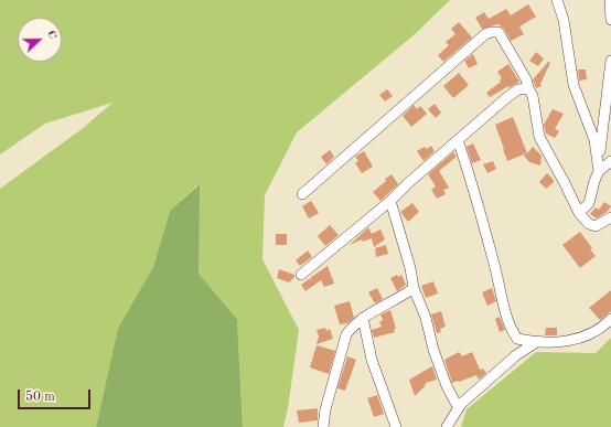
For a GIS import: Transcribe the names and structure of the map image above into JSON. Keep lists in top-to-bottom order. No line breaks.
{"scale_bar":"50 m","north":"right"}
